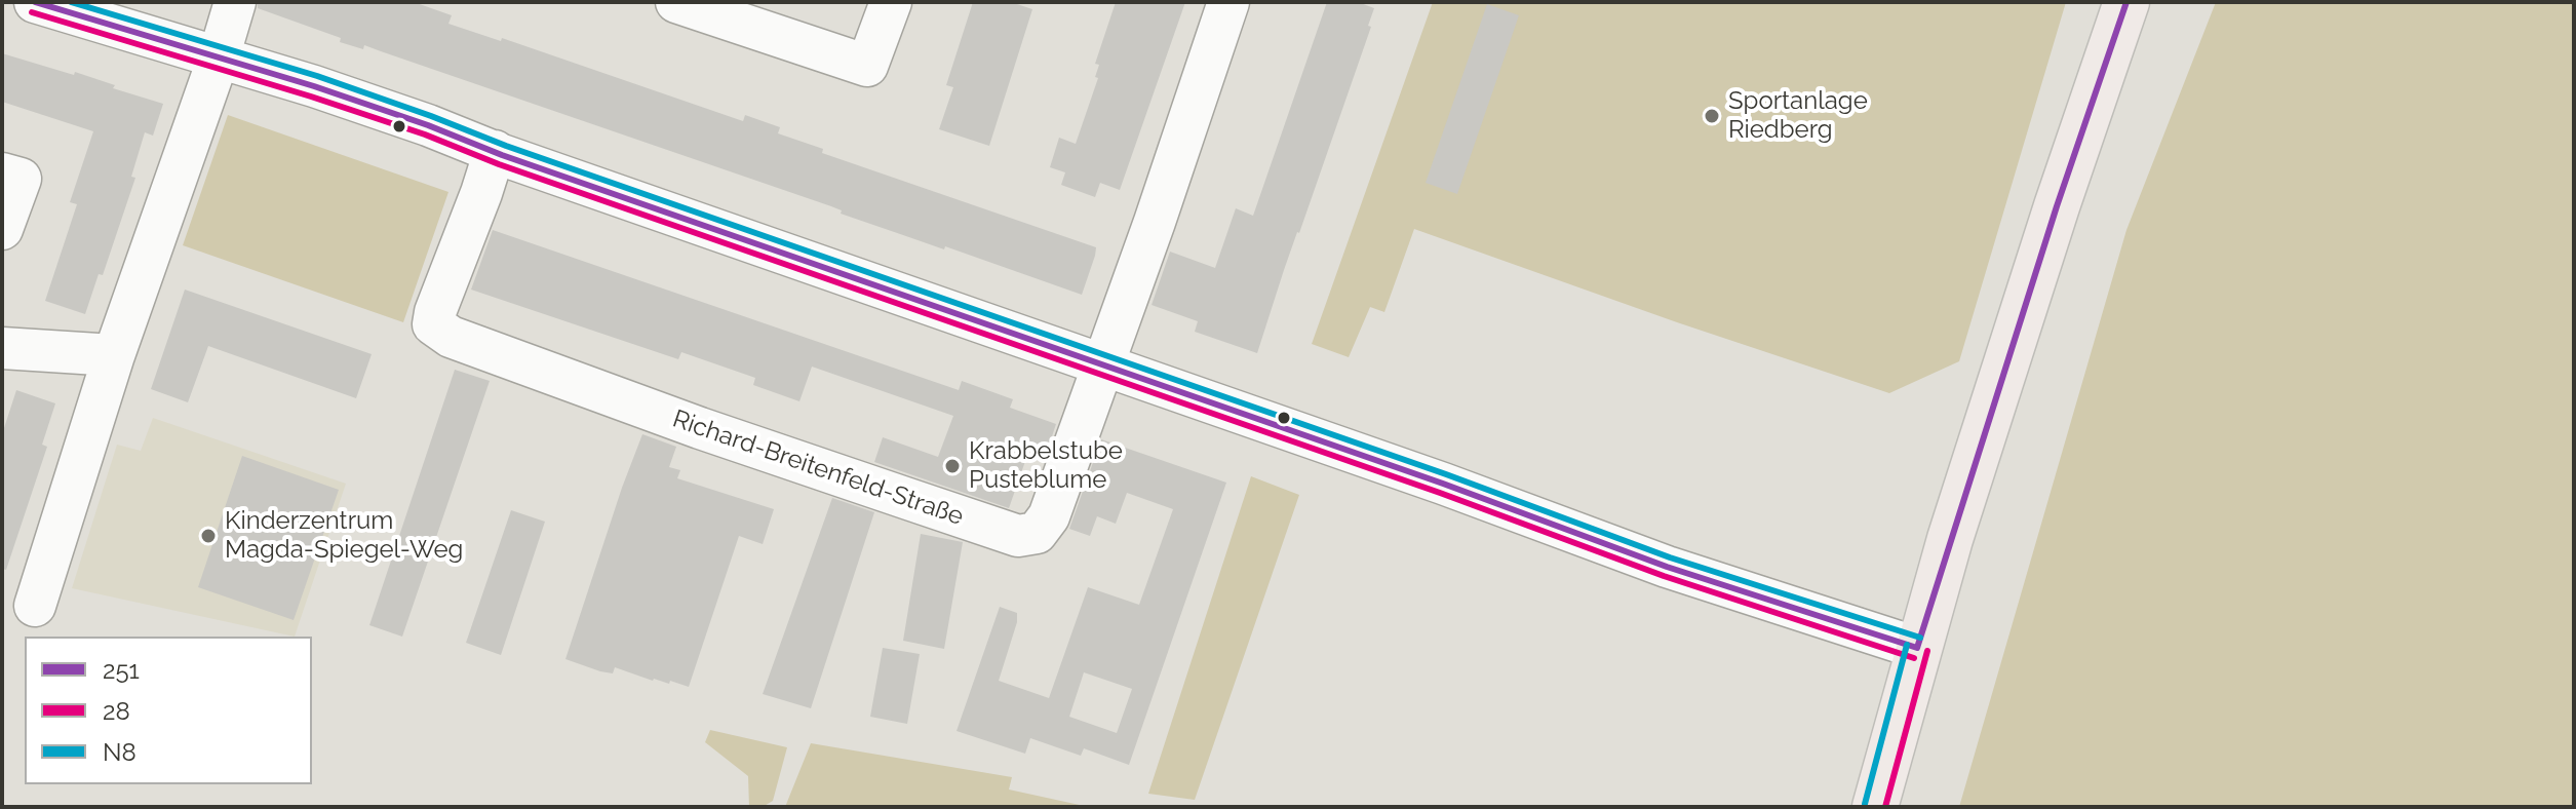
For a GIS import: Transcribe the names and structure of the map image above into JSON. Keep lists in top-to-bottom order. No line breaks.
{"streets":{"street":["Richard-Breitenfeld-Straße"]},"places":["Sportanlage Riedberg","Krabbelstube Pusteblume","Kinderzentrum Magda-Spiegel-Weg"],"lines":["transit line 251","transit line N8","transit line 28"],"legend":["251","28","N8"]}
